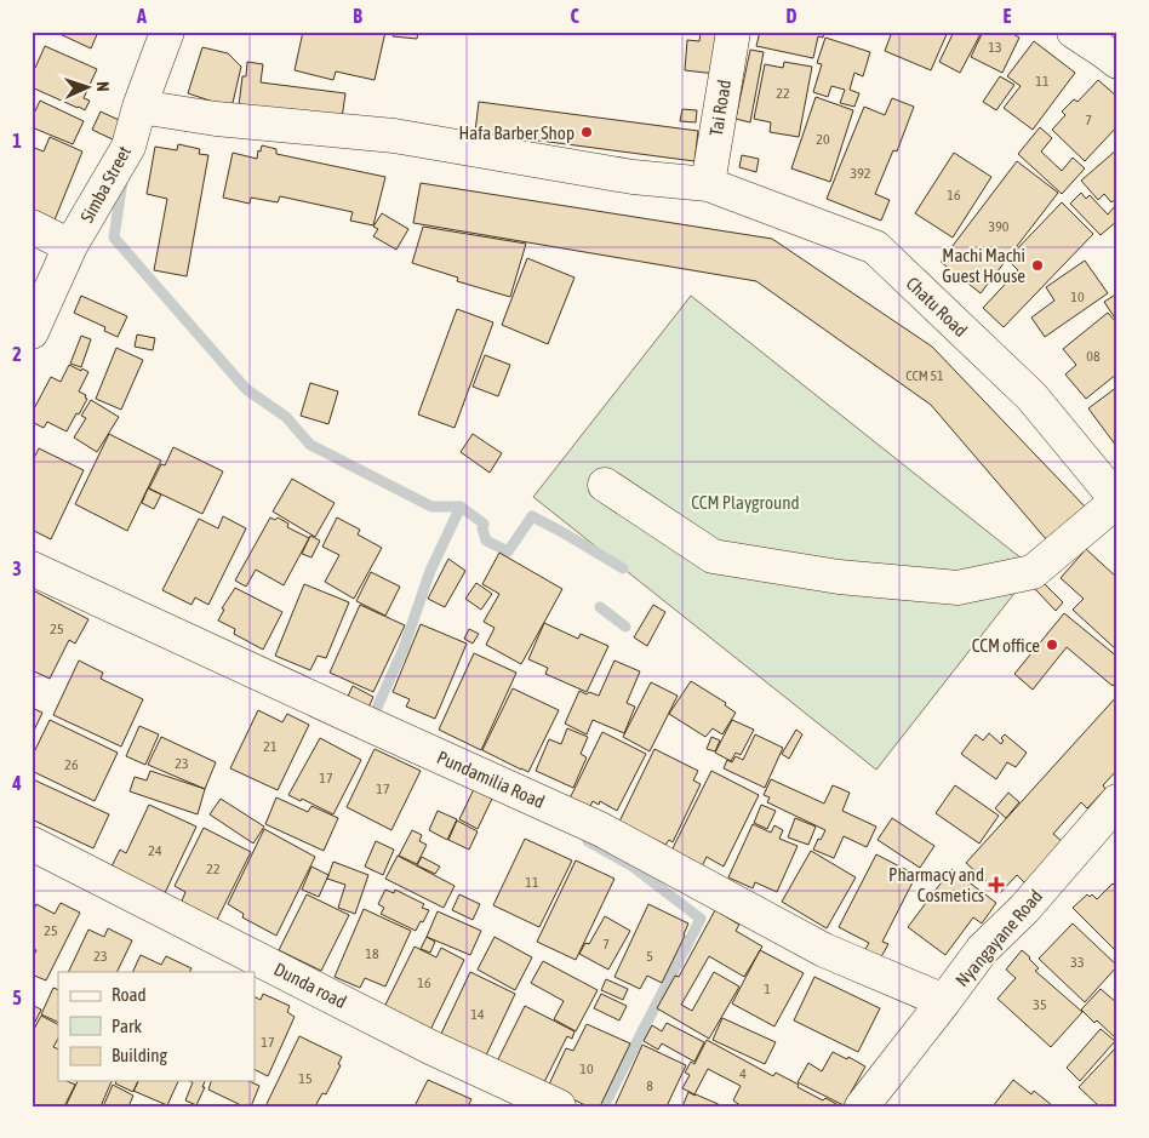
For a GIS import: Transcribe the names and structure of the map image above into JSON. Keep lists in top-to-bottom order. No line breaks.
{"streets":{"street":["Tai Road","Simba Street","Chatu Road","Pundamilia Road","Nyangayane Road","Dunda road"]},"crossings":[["Tai Road","Chatu Road"],["Simba Street","Chatu Road"],["Pundamilia Road","Nyangayane Road"]],"parks":["CCM Playground"],"places":{"other":["Hafa Barber Shop","Machi Machi Guest House","CCM office"],"health":["Pharmacy and Cosmetics"]},"house_numbers":["13","11","22","7","20","392","16","390","10","08","CCM 51","25","21","23","26","17","17","24","22","11","25","7","18","23","5","33","16","1","35","14","17","10","4","15","8"],"legend":["Road","Park","Building"],"north":"right","grid":{"columns":["A","B","C","D","E"],"rows":["1","2","3","4","5"]}}
